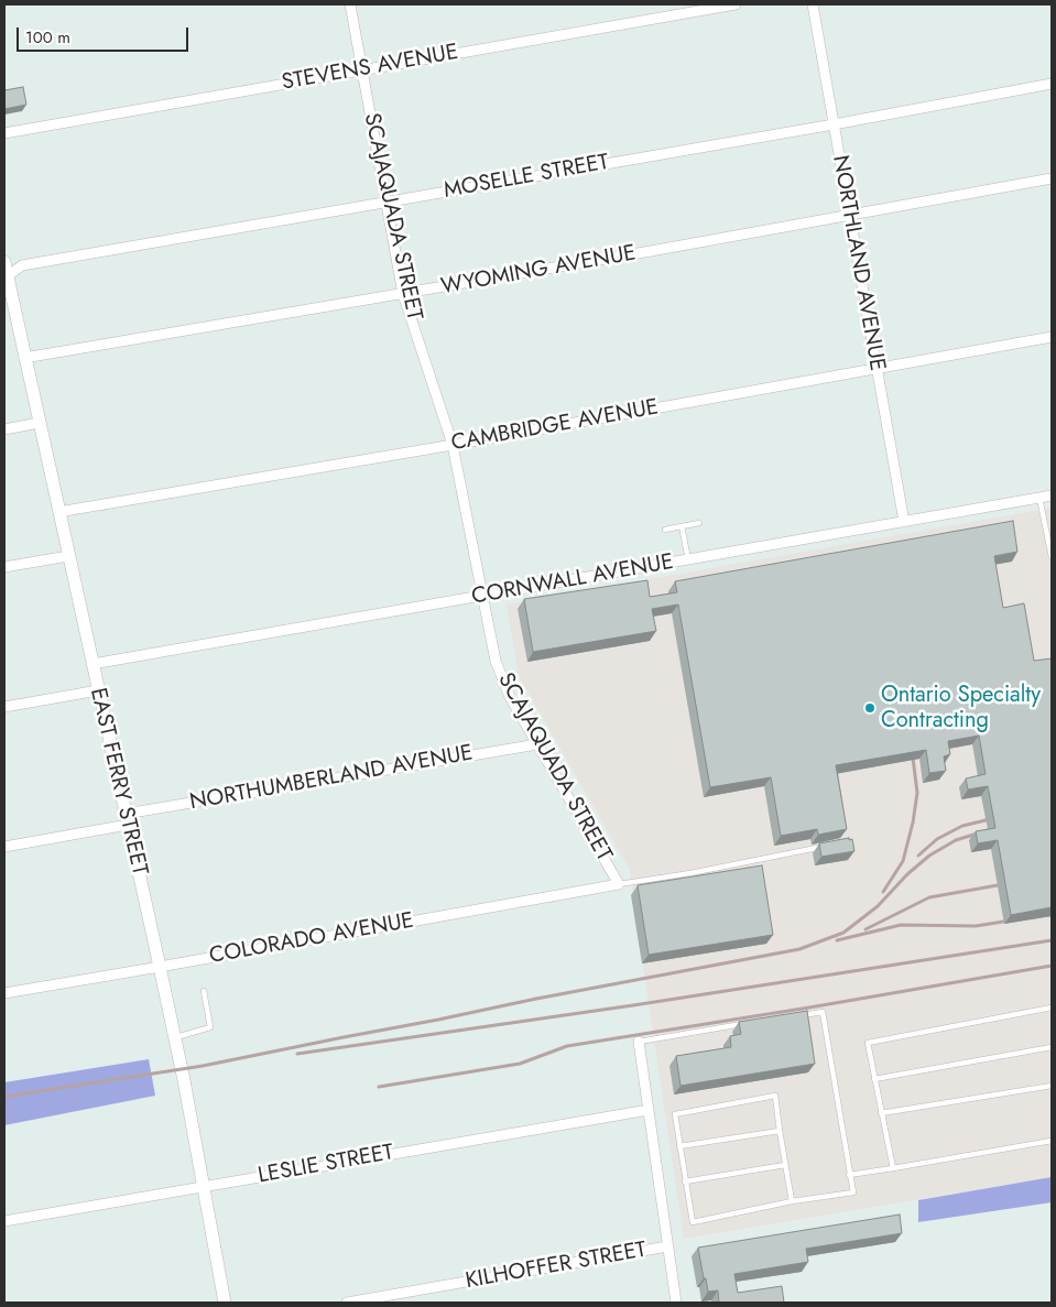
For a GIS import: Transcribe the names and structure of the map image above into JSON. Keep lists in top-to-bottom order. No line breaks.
{"streets":{"street":["STEVENS AVENUE","MOSELLE STREET","SCAJAQUADA STREET","NORTHLAND AVENUE","WYOMING AVENUE","CAMBRIDGE AVENUE","CORNWALL AVENUE","NORTHUMBERLAND AVENUE","EAST FERRY STREET","COLORADO AVENUE","LESLIE STREET","KILHOFFER STREET"]},"crossings":[["STEVENS AVENUE","SCAJAQUADA STREET"],["MOSELLE STREET","SCAJAQUADA STREET"],["MOSELLE STREET","NORTHLAND AVENUE"],["MOSELLE STREET","EAST FERRY STREET"],["SCAJAQUADA STREET","WYOMING AVENUE"],["SCAJAQUADA STREET","CAMBRIDGE AVENUE"],["SCAJAQUADA STREET","CORNWALL AVENUE"],["SCAJAQUADA STREET","NORTHUMBERLAND AVENUE"],["SCAJAQUADA STREET","COLORADO AVENUE"],["NORTHLAND AVENUE","WYOMING AVENUE"],["NORTHLAND AVENUE","CAMBRIDGE AVENUE"],["NORTHLAND AVENUE","CORNWALL AVENUE"],["WYOMING AVENUE","EAST FERRY STREET"],["CAMBRIDGE AVENUE","EAST FERRY STREET"],["CORNWALL AVENUE","EAST FERRY STREET"],["NORTHUMBERLAND AVENUE","EAST FERRY STREET"],["EAST FERRY STREET","COLORADO AVENUE"],["EAST FERRY STREET","LESLIE STREET"]],"places":["Ontario Specialty Contracting"],"scale_bar":"100 m"}
